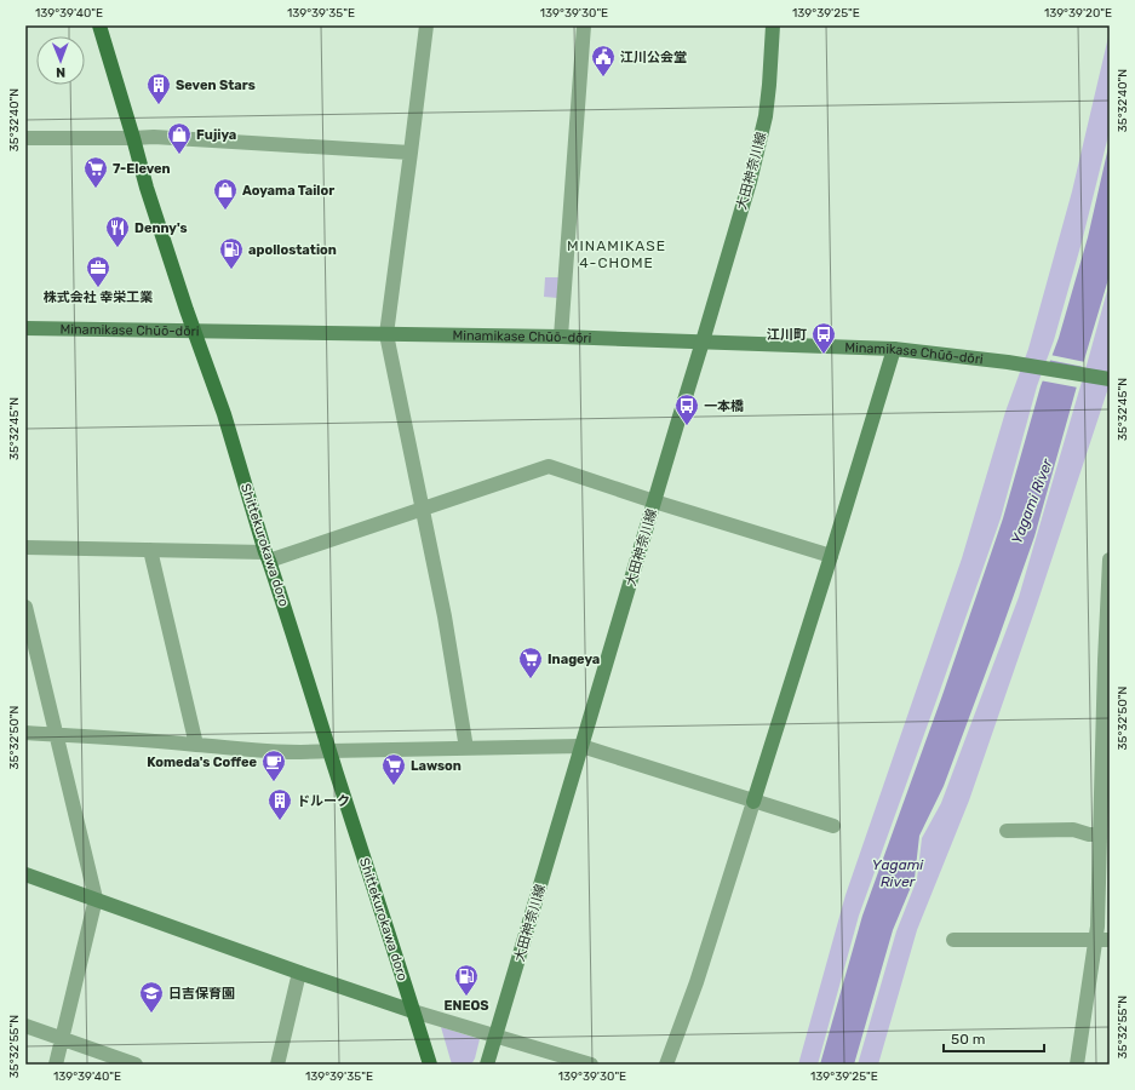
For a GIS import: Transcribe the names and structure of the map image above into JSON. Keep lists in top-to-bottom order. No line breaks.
{"streets":{"main road":["Shittekurokawa doro"],"street":["大田神奈川線","Minamikase Chūō-dōri"]},"crossings":[["大田神奈川線","Minamikase Chūō-dōri"],["Minamikase Chūō-dōri","Shittekurokawa doro"]],"districts":["MINAMIKASE 4-CHOME"],"water":["Yagami River"],"places":{"public building":["江川公会堂"],"building":["Seven Stars","ドルーク"],"shop":["Fujiya","Aoyama Tailor"],"supermarket":["7-Eleven","Inageya","Lawson"],"restaurant":["Denny's"],"fuel station":["apollostation","ENEOS"],"office":["株式会社 幸栄工業"],"bus stop":["江川町","一本橋"],"cafe":["Komeda's Coffee"],"school or university":["日吉保育園"]},"scale_bar":"50 m","north":"bottom","coordinates":["139°39'40\"E","139°39'35\"E","139°39'30\"E","139°39'25\"E","139°39'20\"E","35°32'40\"N","35°32'45\"N","35°32'50\"N","35°32'55\"N"]}
